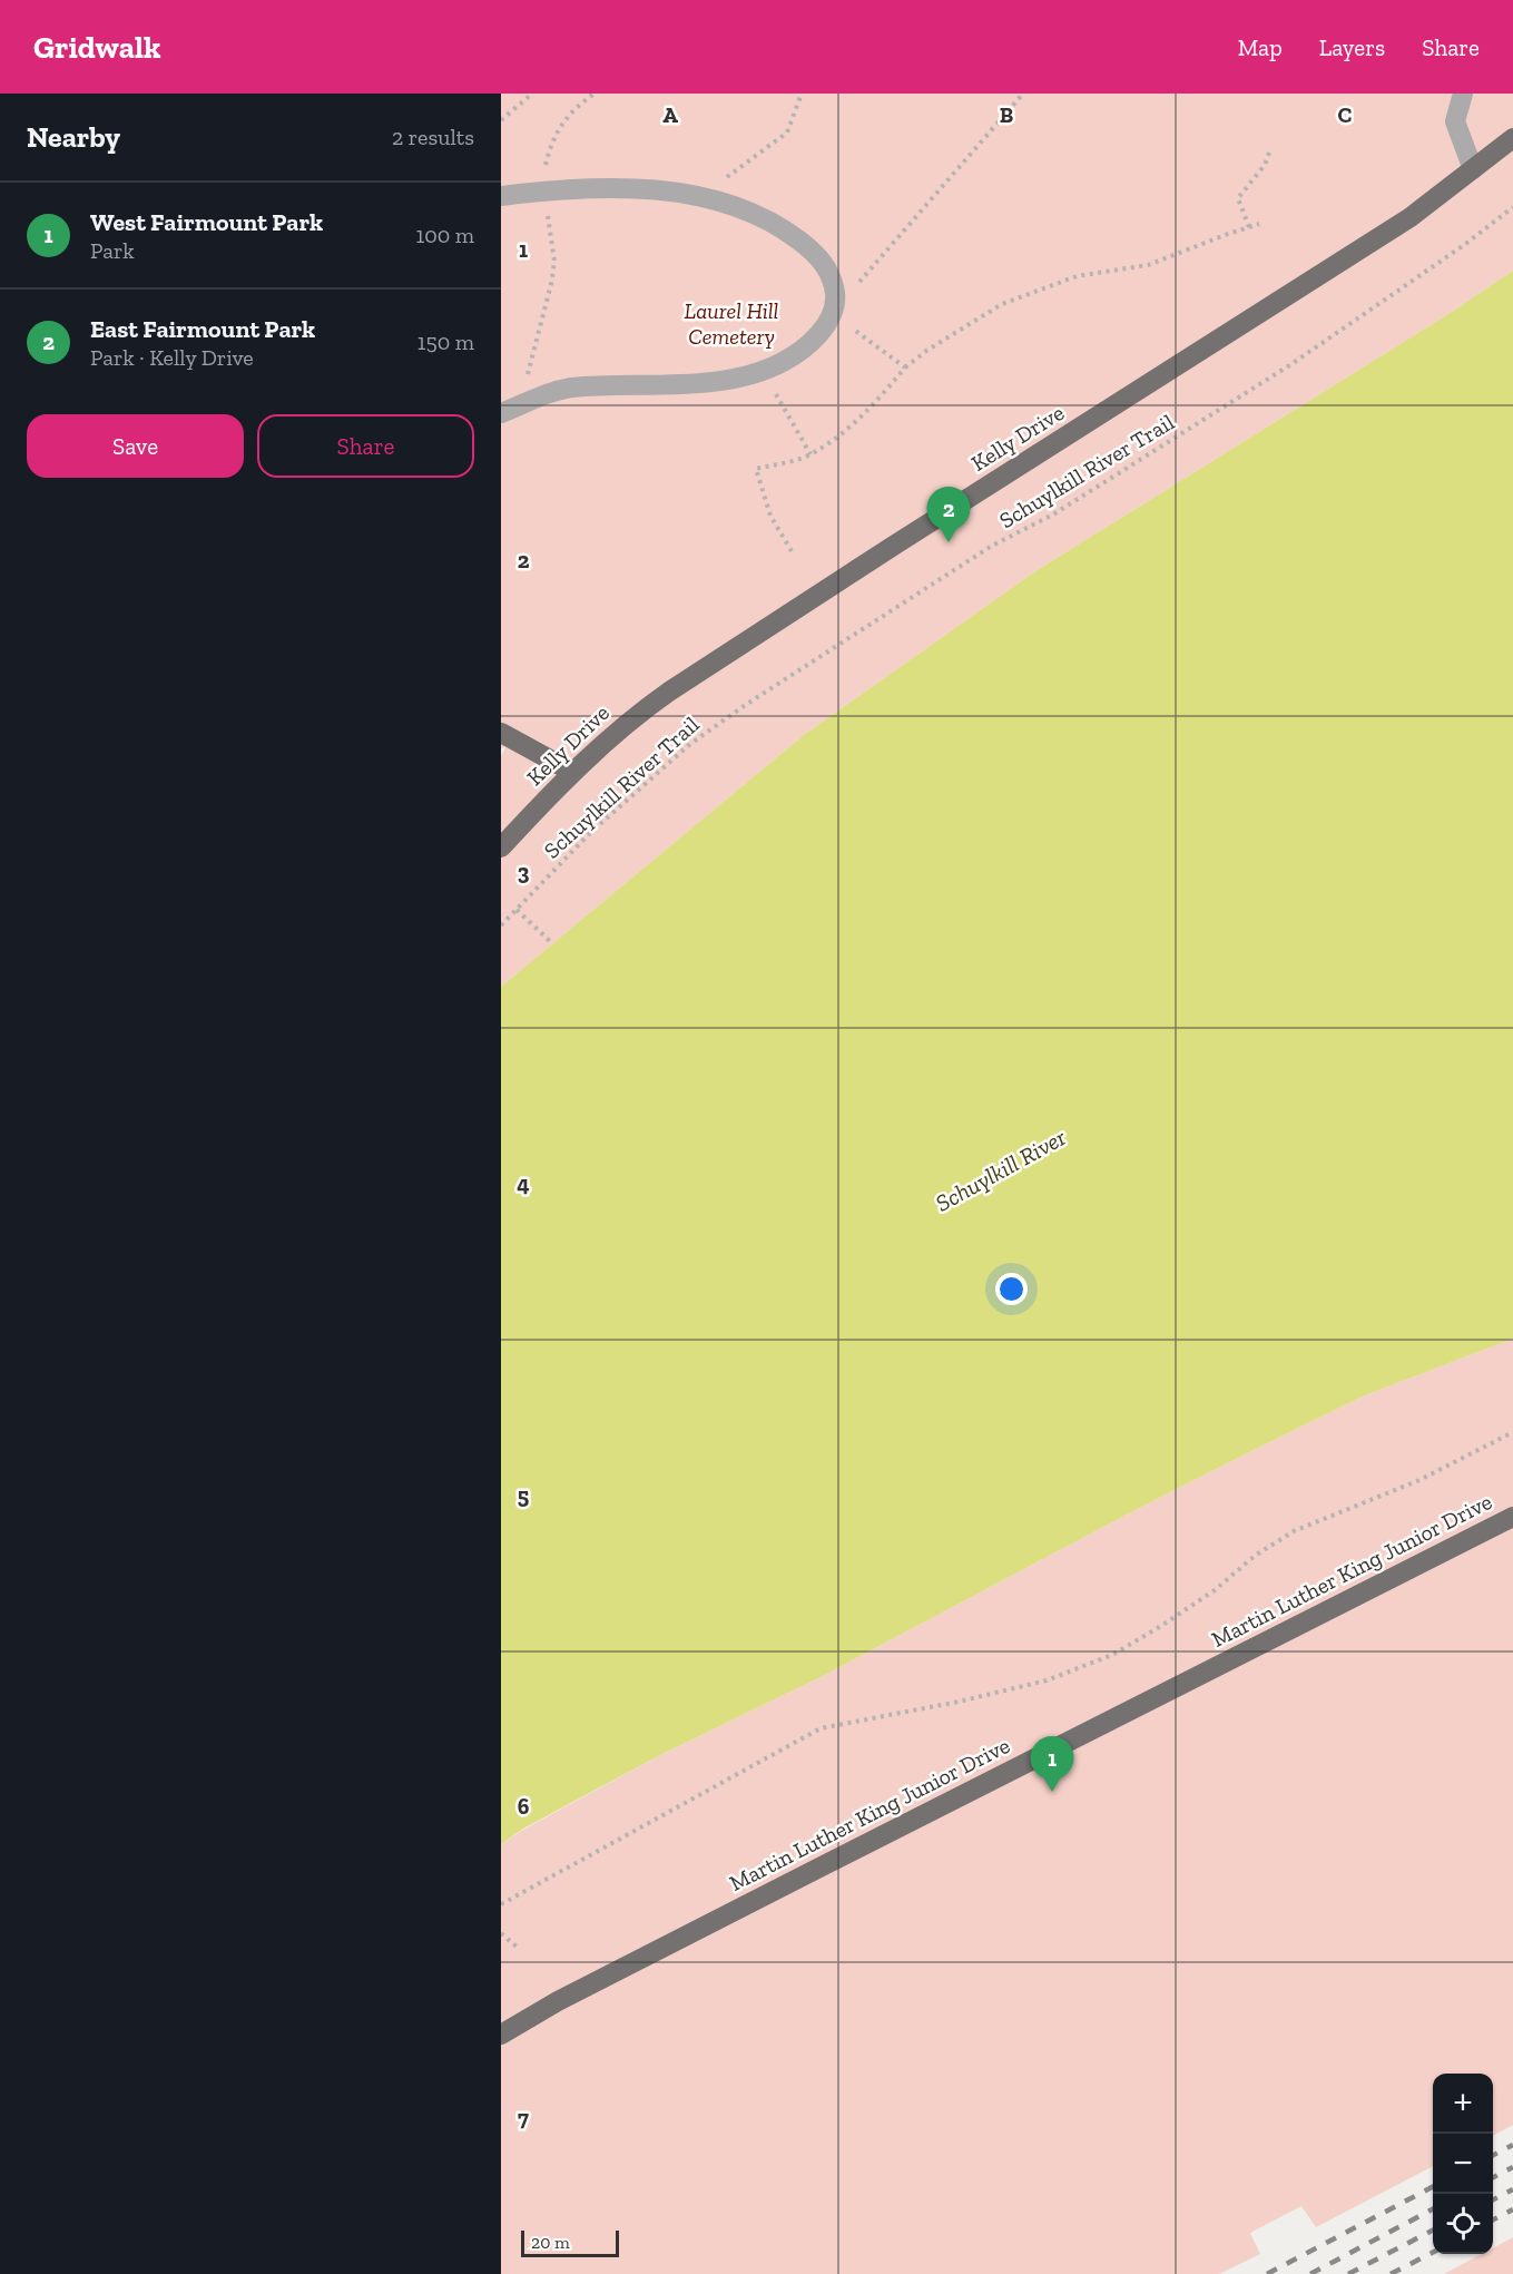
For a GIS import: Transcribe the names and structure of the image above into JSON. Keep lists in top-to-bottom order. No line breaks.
{"streets":{"main road":["Kelly Drive","Martin Luther King Junior Drive"],"path":["Schuylkill River Trail"]},"water":["Schuylkill River"],"parks":["Laurel Hill Cemetery"],"scale_bar":"20 m","page":{"header":"Gridwalk","nav":["Map","Layers","Share"],"heading":["Nearby","2 results"],"list":[{"mark":"1","name":"West Fairmount Park","note":"Park","value":"100 m"},{"mark":"2","name":"East Fairmount Park","note":"Park · Kelly Drive","value":"150 m"}],"buttons":["Save","Share"],"pins":["2","1"],"map_buttons":["+","−"],"scale":"20 m"},"grid":{"columns":["A","B","C"],"rows":["1","2","3","4","5","6","7"]}}
